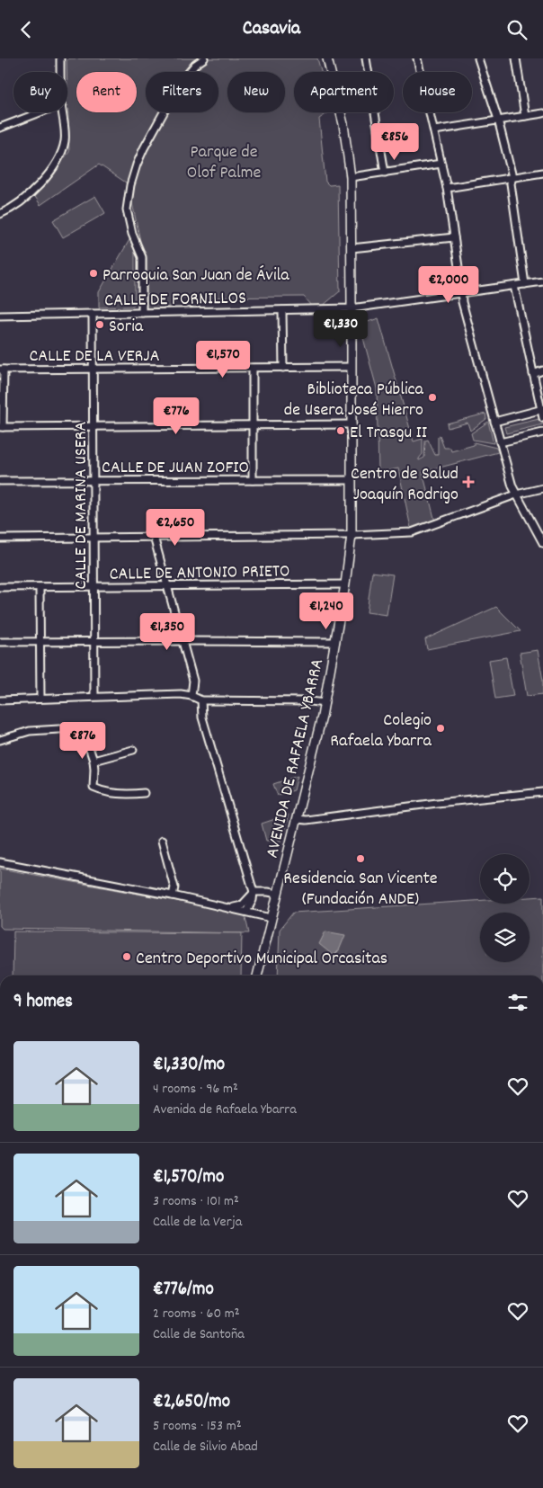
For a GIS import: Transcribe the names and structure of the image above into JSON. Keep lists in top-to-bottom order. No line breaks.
{"streets":{"main road":["AVENIDA DE RAFAELA YBARRA"],"street":["CALLE DE FORNILLOS","CALLE DE LA VERJA","CALLE DE JUAN ZOFIO","CALLE DE MARINA USERA","CALLE DE ANTONIO PRIETO"]},"crossings":[["CALLE DE FORNILLOS","CALLE DE MARINA USERA"],["CALLE DE FORNILLOS","AVENIDA DE RAFAELA YBARRA"],["CALLE DE LA VERJA","CALLE DE MARINA USERA"],["CALLE DE LA VERJA","AVENIDA DE RAFAELA YBARRA"],["CALLE DE JUAN ZOFIO","CALLE DE MARINA USERA"],["CALLE DE JUAN ZOFIO","AVENIDA DE RAFAELA YBARRA"],["CALLE DE MARINA USERA","CALLE DE ANTONIO PRIETO"],["CALLE DE ANTONIO PRIETO","AVENIDA DE RAFAELA YBARRA"]],"parks":["Parque de Olof Palme"],"places":{"other":["Parroquia San Juan de Ávila","Soria","Biblioteca Pública de Usera José Hierro","El Trasgu II","Colegio Rafaela Ybarra","Residencia San Vicente (Fundación ANDE)","Centro Deportivo Municipal Orcasitas"],"health":["Centro de Salud Joaquín Rodrigo"]},"page":{"header":"Casavia","chip":["Buy","Rent","Filters","New","Apartment","House"],"price":["€856","€2,000","€1,330","€1,570","€776","€2,650","€1,240","€1,350","€876"],"heading":"9 homes","list":[{"name":"€1,330/mo","note":"4 rooms · 96 m² · Avenida de Rafaela Ybarra"},{"name":"€1,570/mo","note":"3 rooms · 101 m² · Calle de la Verja"},{"name":"€776/mo","note":"2 rooms · 60 m² · Calle de Santoña"},{"name":"€2,650/mo","note":"5 rooms · 153 m² · Calle de Silvio Abad"}]}}
